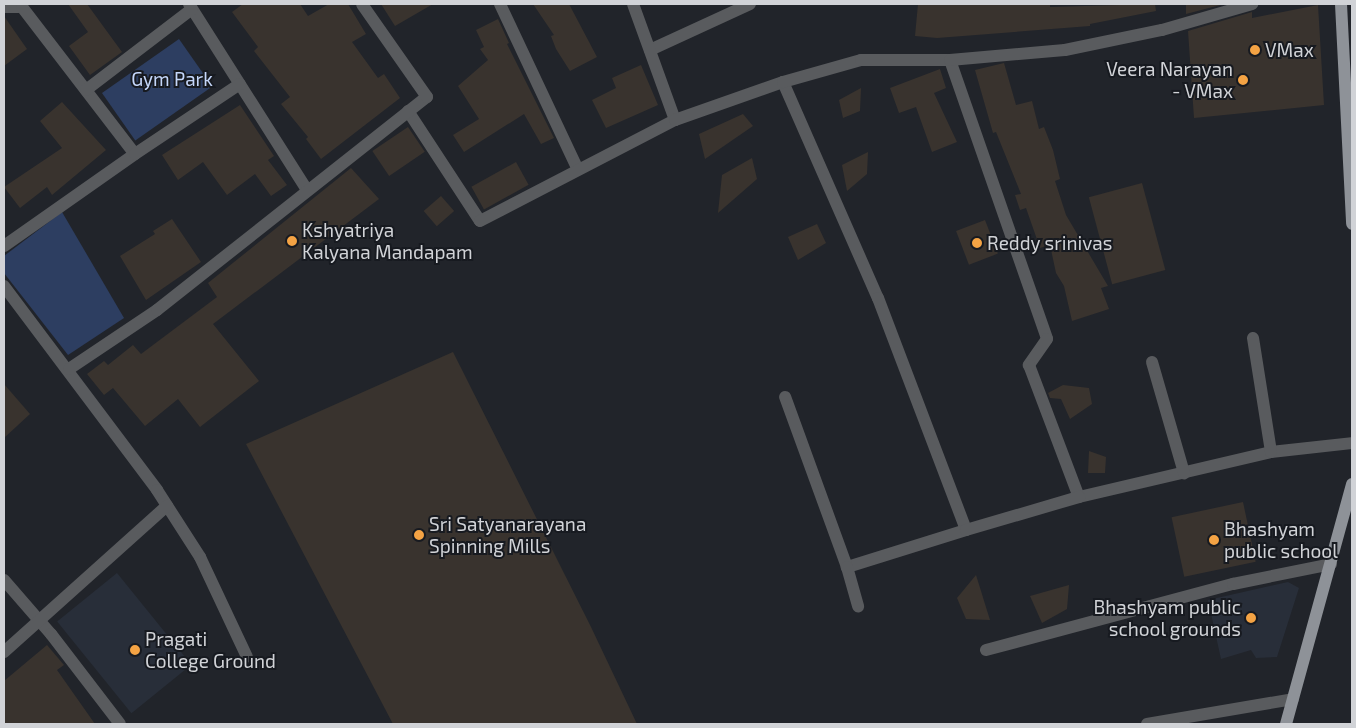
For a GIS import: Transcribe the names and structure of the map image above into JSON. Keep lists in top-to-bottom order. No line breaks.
{"parks":["Gym Park"],"places":["VMax","Veera Narayan - VMax","Kshyatriya Kalyana Mandapam","Reddy srinivas","Sri Satyanarayana Spinning Mills","Bhashyam public school","Bhashyam public school grounds","Pragati College Ground"]}
